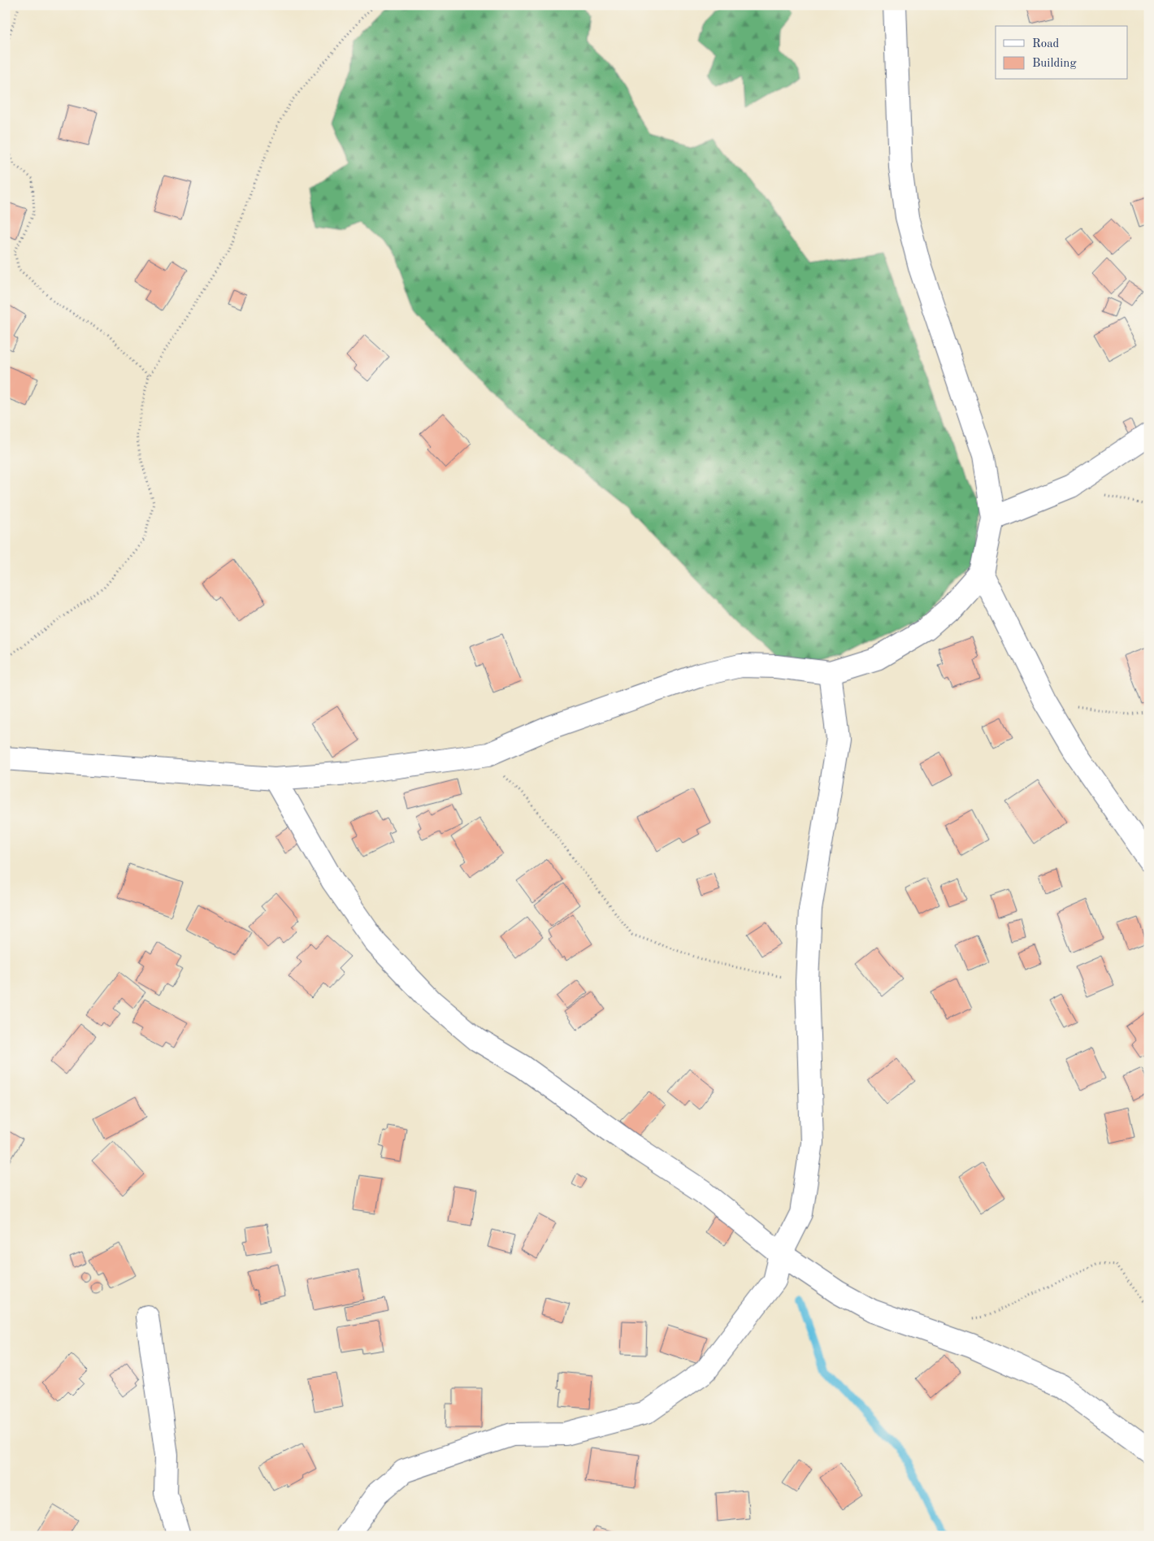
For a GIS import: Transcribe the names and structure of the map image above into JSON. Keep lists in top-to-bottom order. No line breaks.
{"legend":["Road","Building"]}
